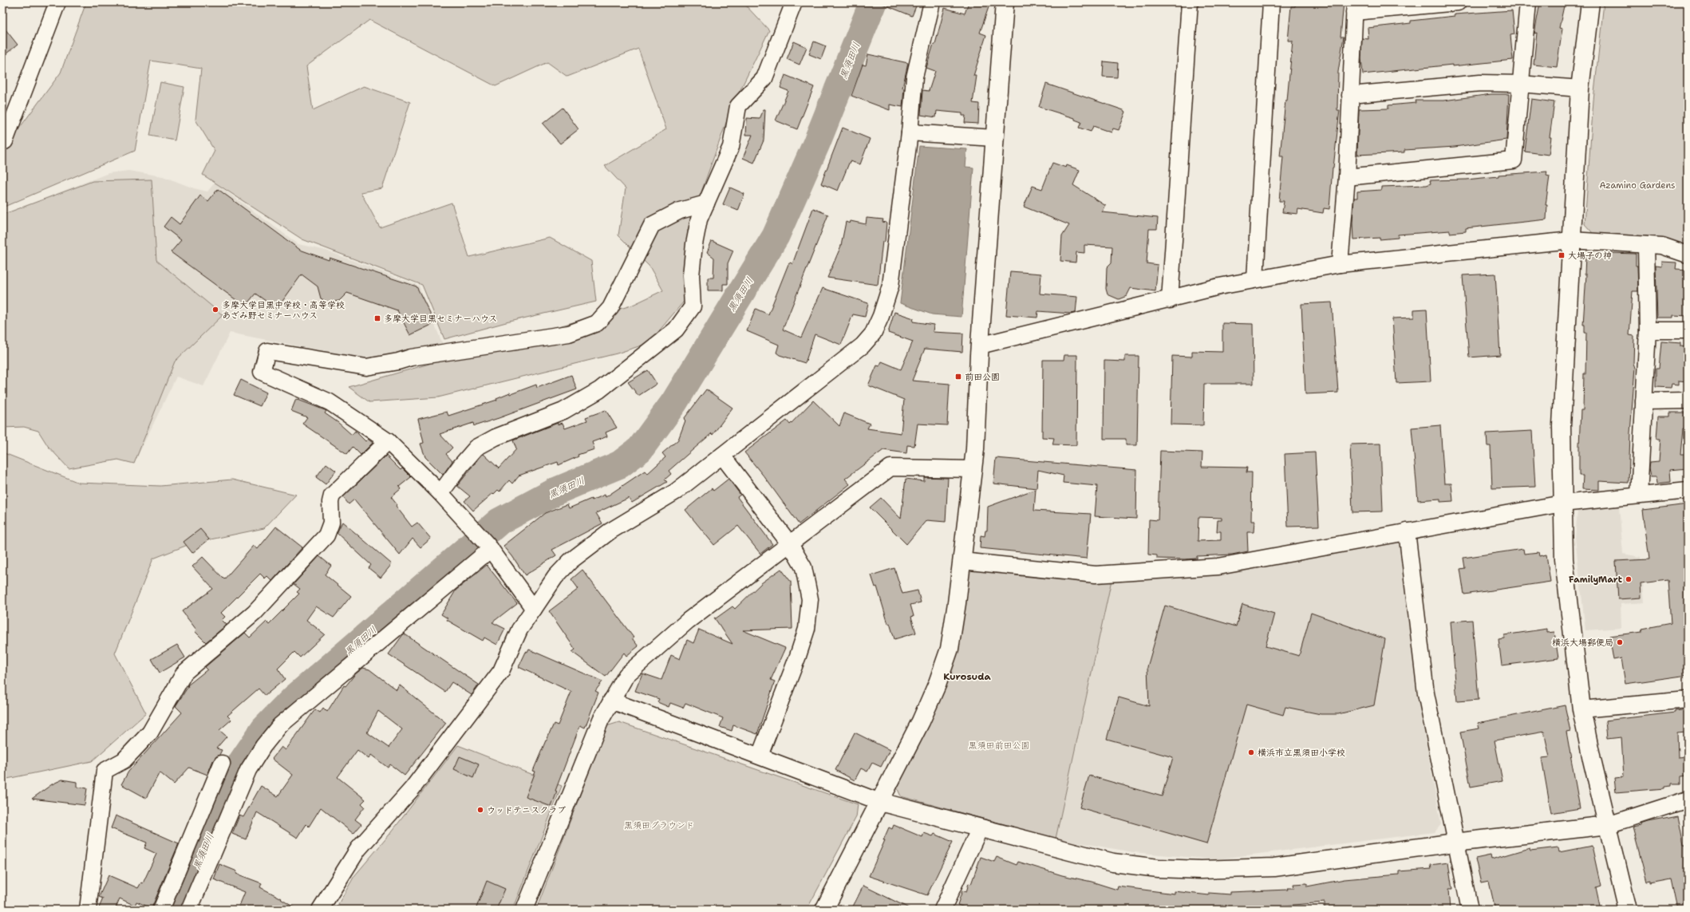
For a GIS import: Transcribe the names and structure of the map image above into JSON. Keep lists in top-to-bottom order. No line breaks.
{"districts":["Kurosuda"],"water":["黒須田川"],"parks":["Azamino Gardens","黒須田前田公園","黒須田グラウンド"],"places":{"transit":["大場子の神","多摩大学目黒セミナーハウス","前田公園"],"other":["多摩大学目黒中学校・高等学校 あざみ野セミナーハウス","FamilyMart","横浜大場郵便局","横浜市立黒須田小学校","ウッドテニスクラブ"]}}
